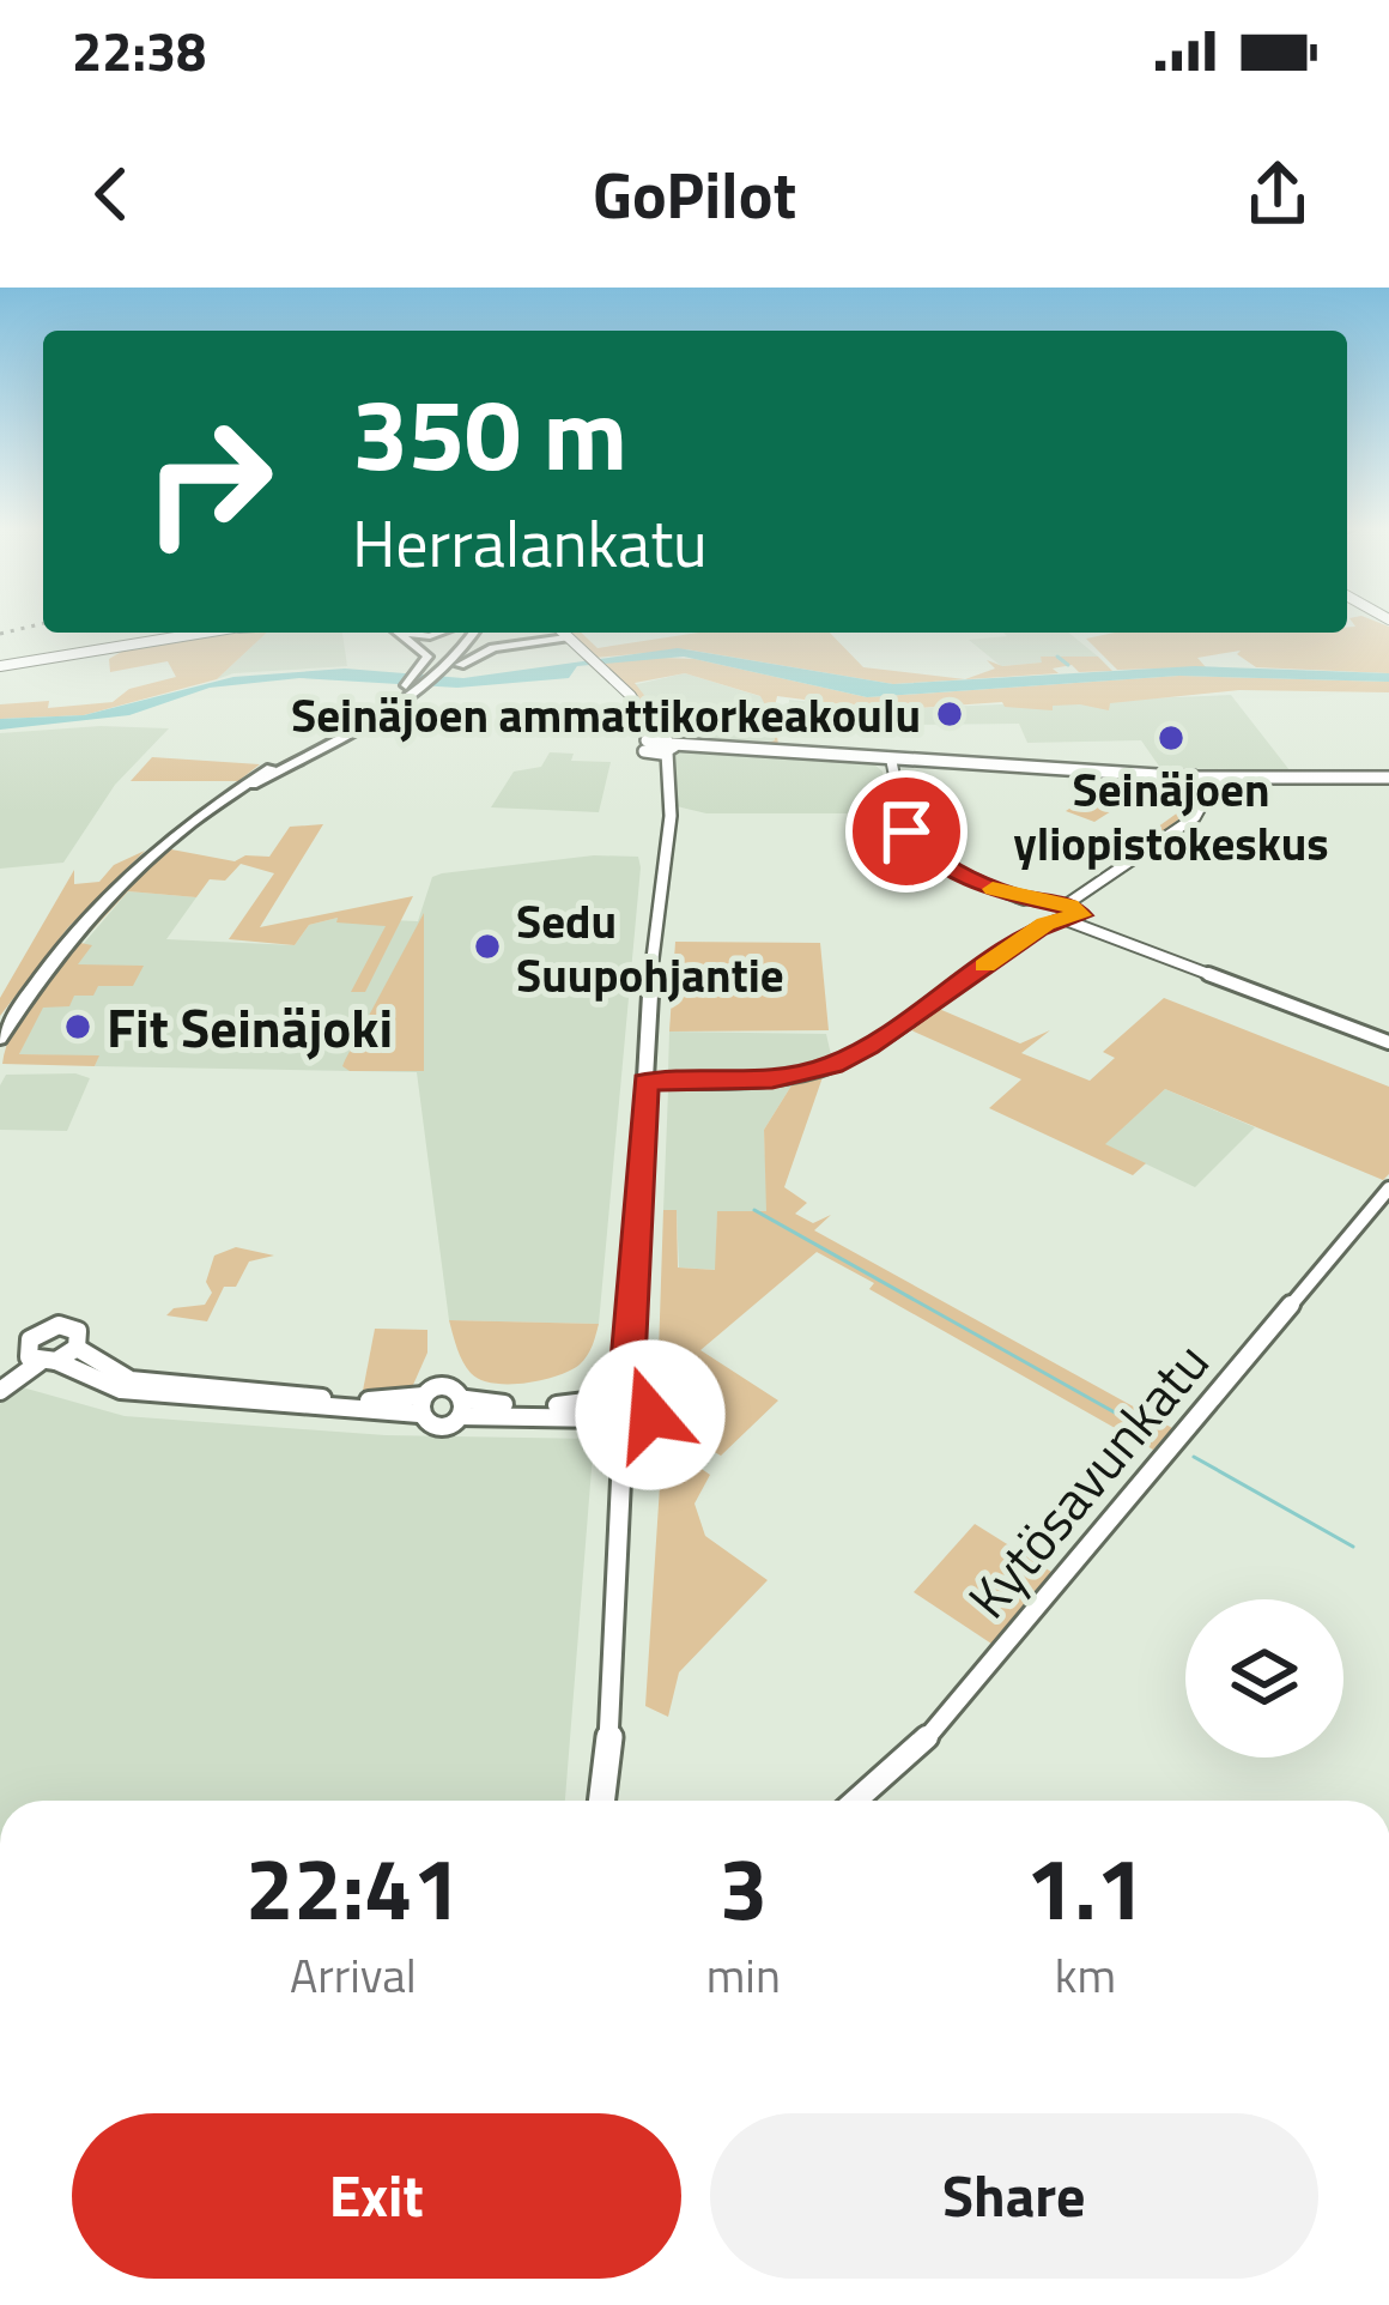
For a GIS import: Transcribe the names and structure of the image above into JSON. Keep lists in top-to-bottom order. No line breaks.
{"streets":{"street":["Kytösavunkatu"]},"places":["Seinäjoen ammattikorkeakoulu","Seinäjoen yliopistokeskus","Sedu Suupohjantie","Fit Seinäjoki"],"page":{"status":"22:38","header":"GoPilot","turn":["350 m","Herralankatu"],"eta":["22:41","Arrival","3","min","1.1","km"],"buttons":["Exit","Share"]}}
